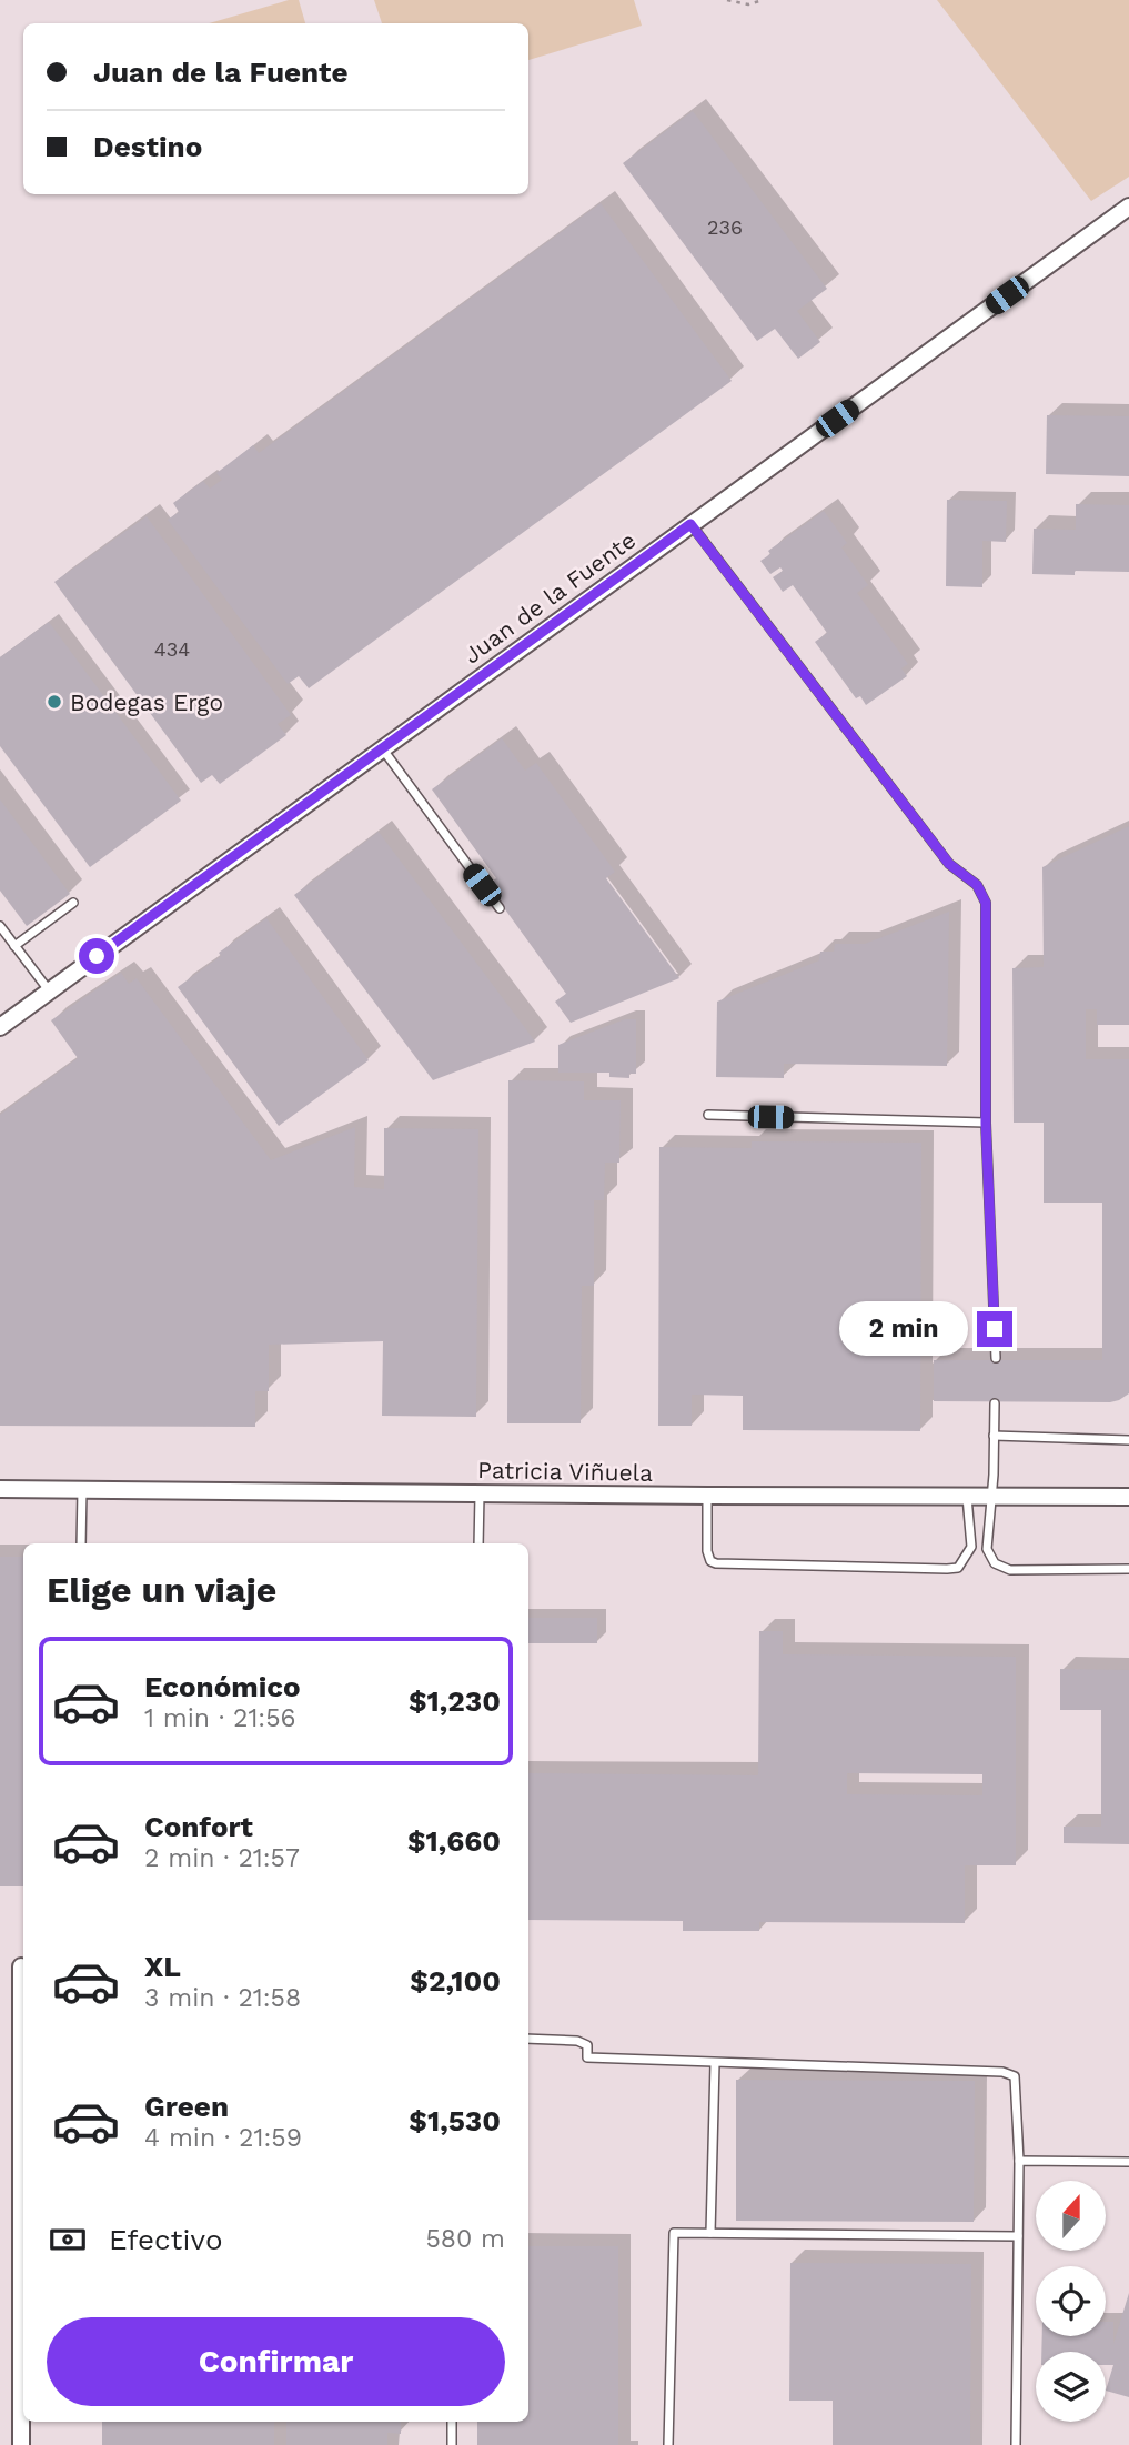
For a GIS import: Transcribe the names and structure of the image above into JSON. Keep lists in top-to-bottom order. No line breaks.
{"streets":{"street":["Juan de la Fuente","Patricia Viñuela"]},"places":["Bodegas Ergo"],"house_numbers":["236","434"],"north":"top","page":{"banner":["Juan de la Fuente","Destino"],"bubble":"2 min","heading":"Elige un viaje","list":[{"name":"Económico","note":"1 min · 21:56","value":"$1,230"},{"name":"Confort","note":"2 min · 21:57","value":"$1,660"},{"name":"XL","note":"3 min · 21:58","value":"$2,100"},{"name":"Green","note":"4 min · 21:59","value":"$1,530"}],"pay":["Efectivo","580 m"],"buttons":"Confirmar"}}
